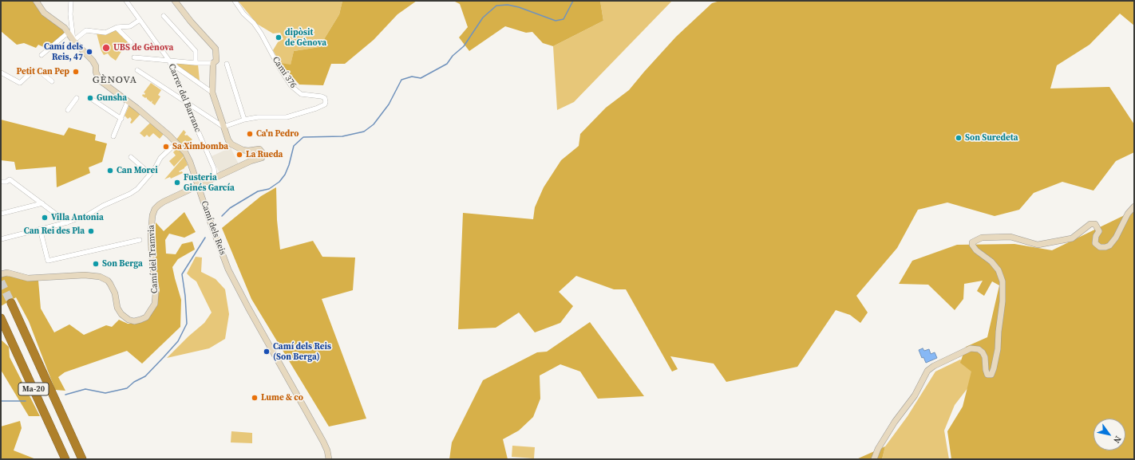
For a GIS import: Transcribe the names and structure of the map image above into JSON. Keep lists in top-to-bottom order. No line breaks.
{"streets":{"highway":["Ma-20"],"street":["Camí 376","Carrer del Barranc","Camí dels Reis","Camí del Tramvia"]},"crossings":[["Camí dels Reis","Camí del Tramvia"]],"districts":["GÈNOVA"],"places":["dipòsit de Gènova","UBS de Gènova","Camí dels Reis, 47","Petit Can Pep","Gunsha","Ca'n Pedro","Son Suredeta","Sa Ximbomba","La Rueda","Can Morei","Fusteria Ginés García","Villa Antonia","Can Rei des Pla","Son Berga","Camí dels Reis (Son Berga)","Lume & co"],"north":"bottom right"}
